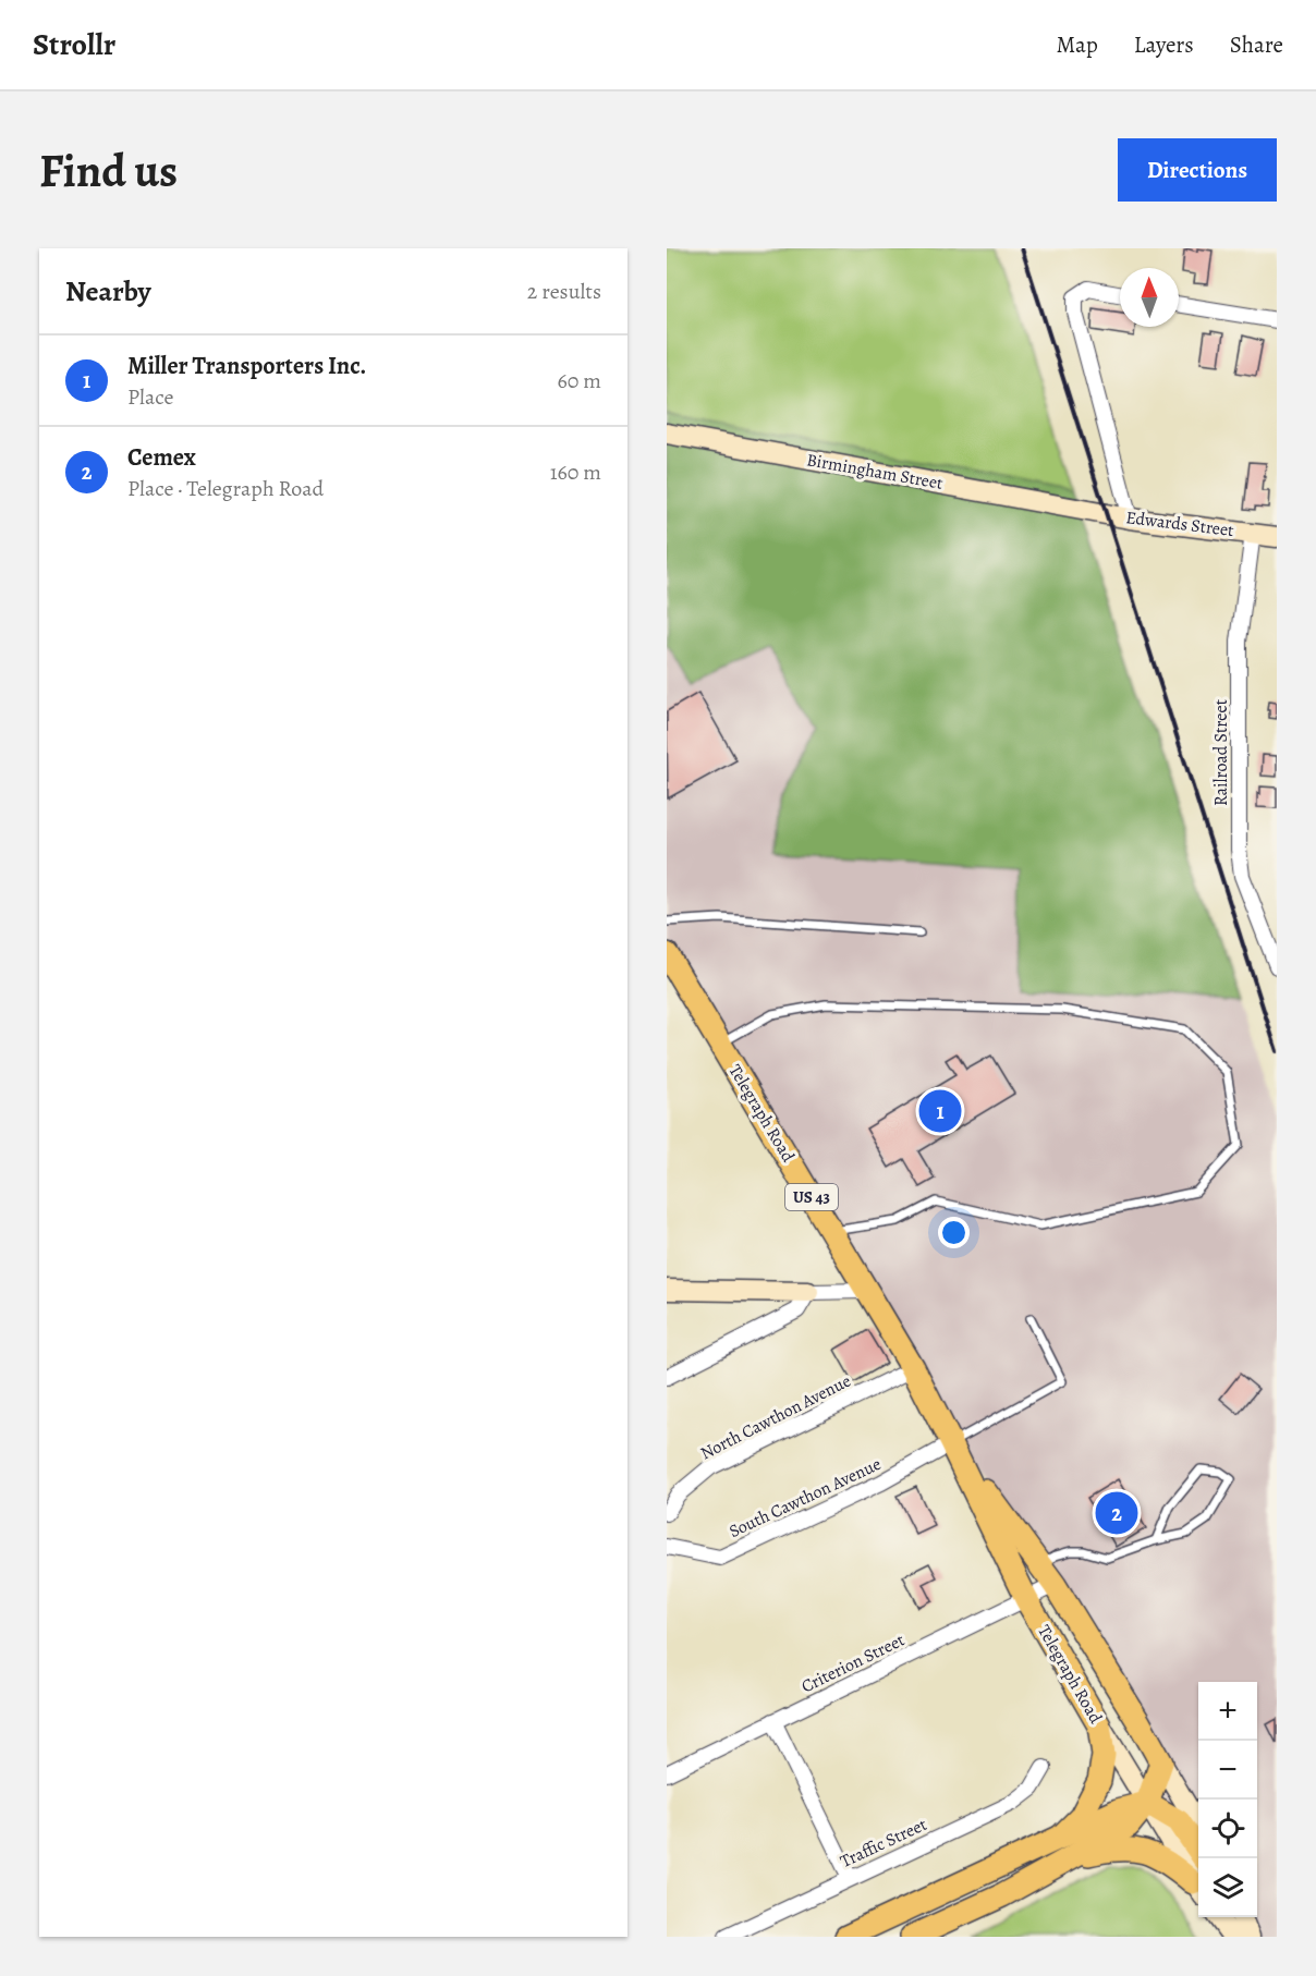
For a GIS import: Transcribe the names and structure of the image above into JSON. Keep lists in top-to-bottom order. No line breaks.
{"streets":{"main road":["Telegraph Road","US 43"],"street":["Birmingham Street","Edwards Street","Railroad Street","North Cawthon Avenue","South Cawthon Avenue","Criterion Street","Traffic Street"]},"crossings":[["Birmingham Street","Edwards Street"],["Edwards Street","Railroad Street"],["Telegraph Road","North Cawthon Avenue"],["Telegraph Road","South Cawthon Avenue"],["Telegraph Road","Criterion Street"]],"north":"top","page":{"header":"Strollr","nav":["Map","Layers","Share"],"buttons":"Directions","title":"Find us","heading":["Nearby","2 results"],"list":[{"mark":"1","name":"Miller Transporters Inc.","note":"Place","value":"60 m"},{"mark":"2","name":"Cemex","note":"Place · Telegraph Road","value":"160 m"}],"pins":["1","2"],"map_buttons":["+","−"]}}
